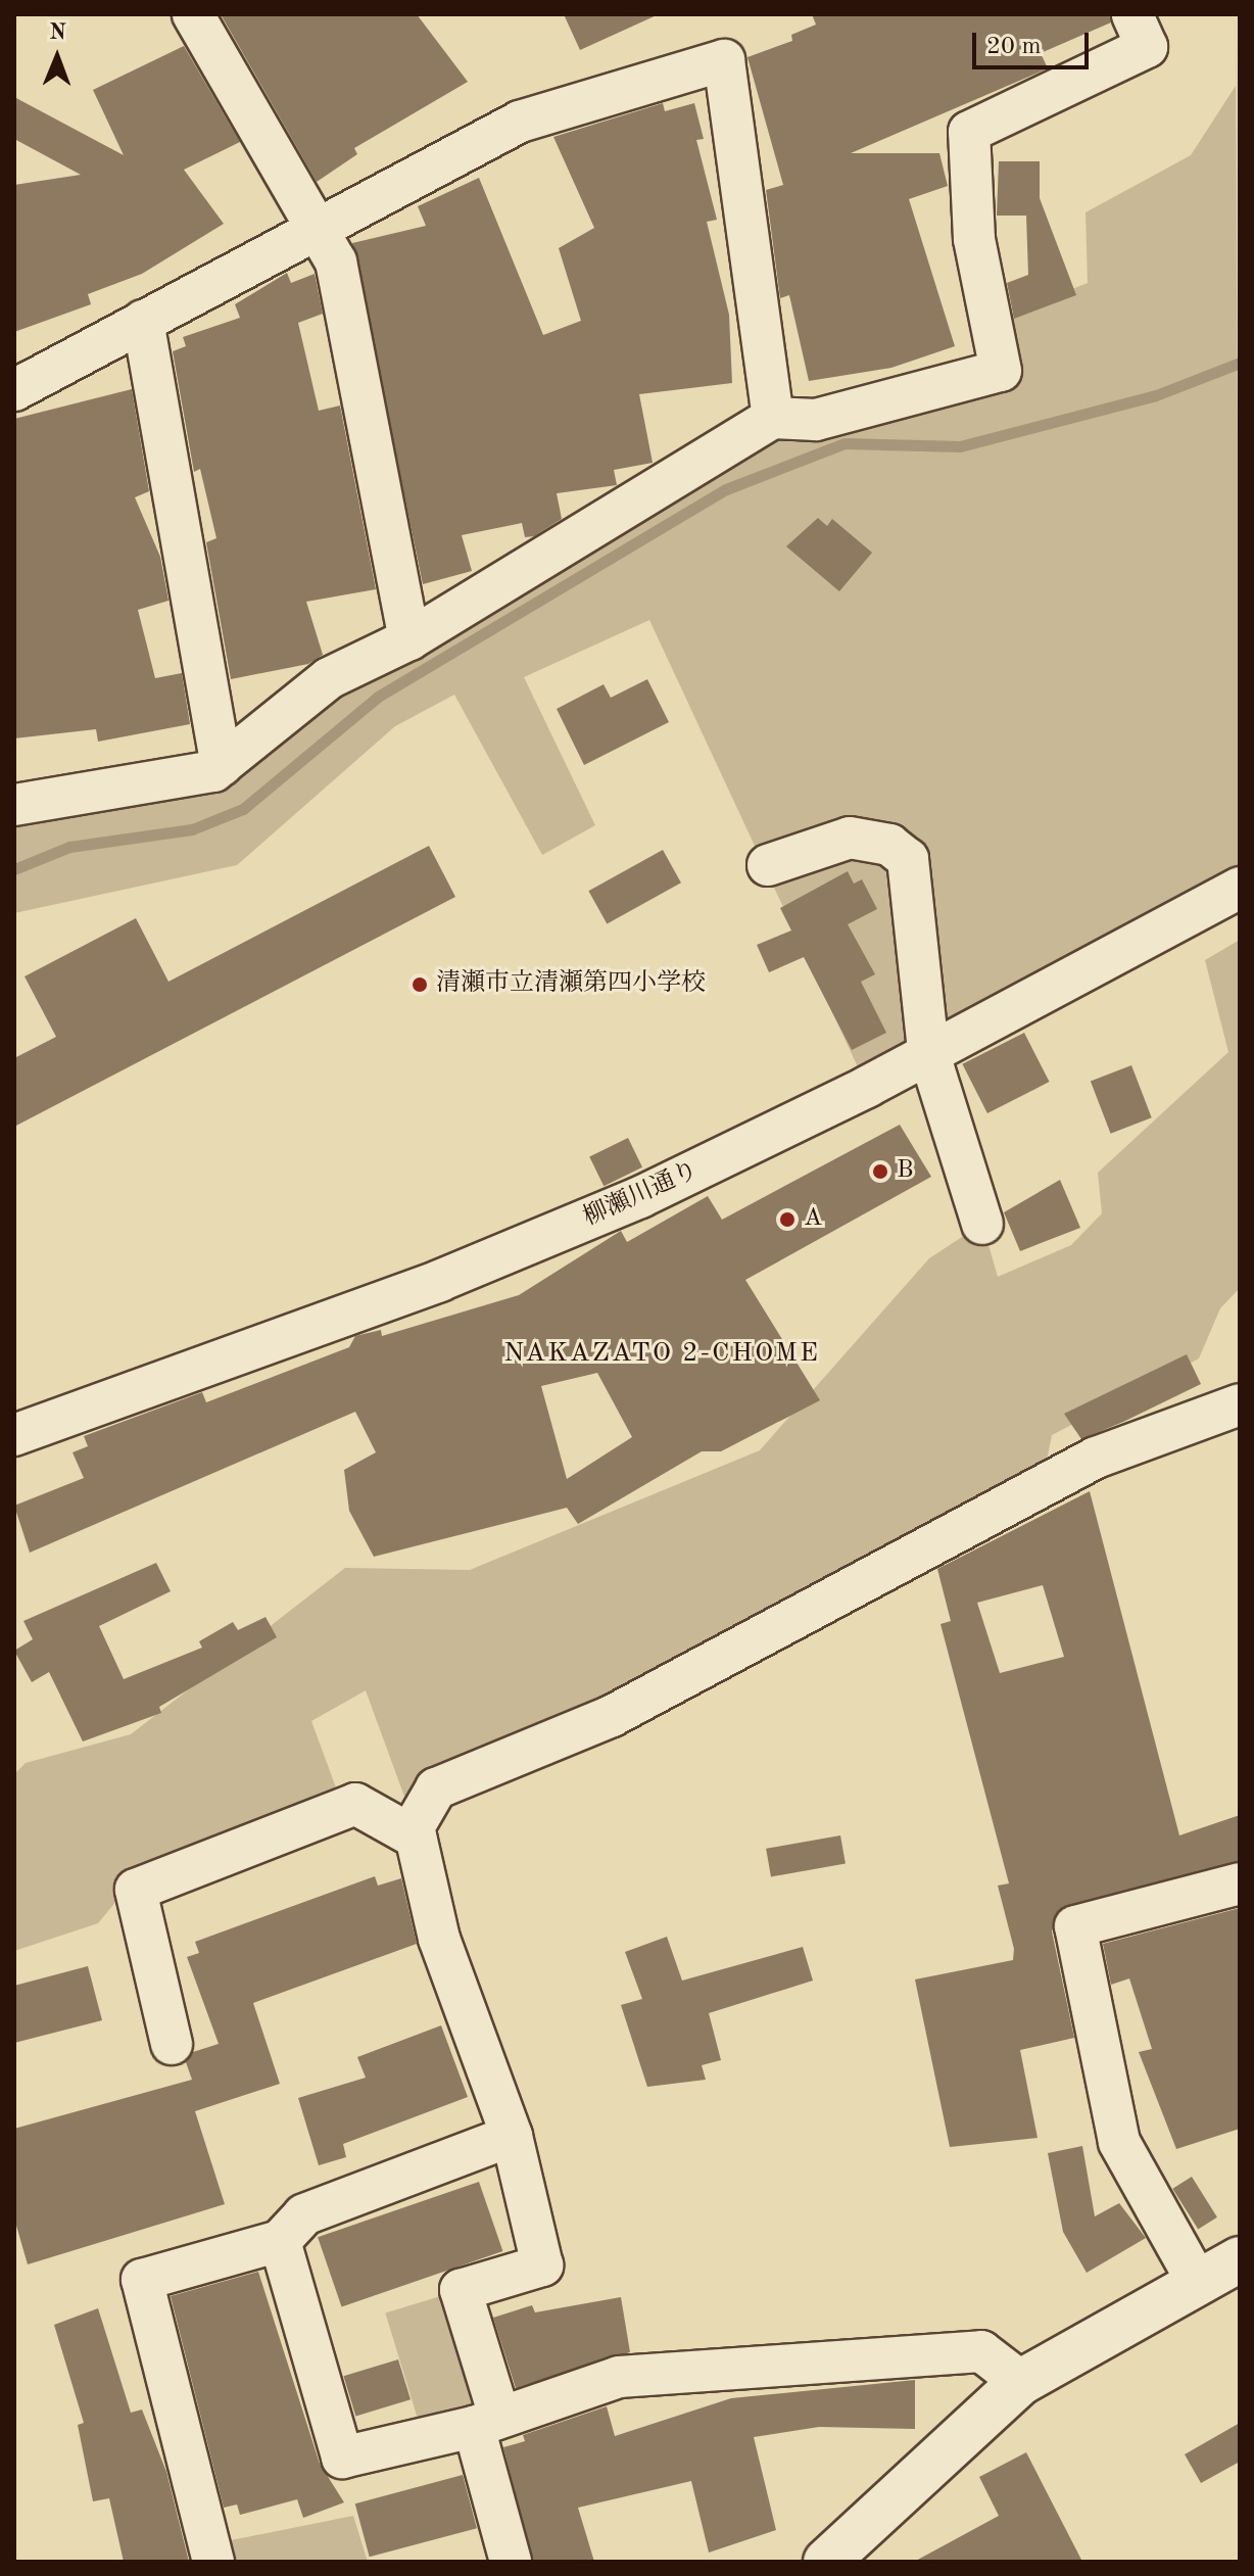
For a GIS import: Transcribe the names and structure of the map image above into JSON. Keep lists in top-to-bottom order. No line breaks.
{"streets":{"street":["柳瀬川通り"]},"districts":["NAKAZATO 2-CHOME"],"places":["清瀬市立清瀬第四小学校","B","A"],"scale_bar":"20 m","north":"top"}
